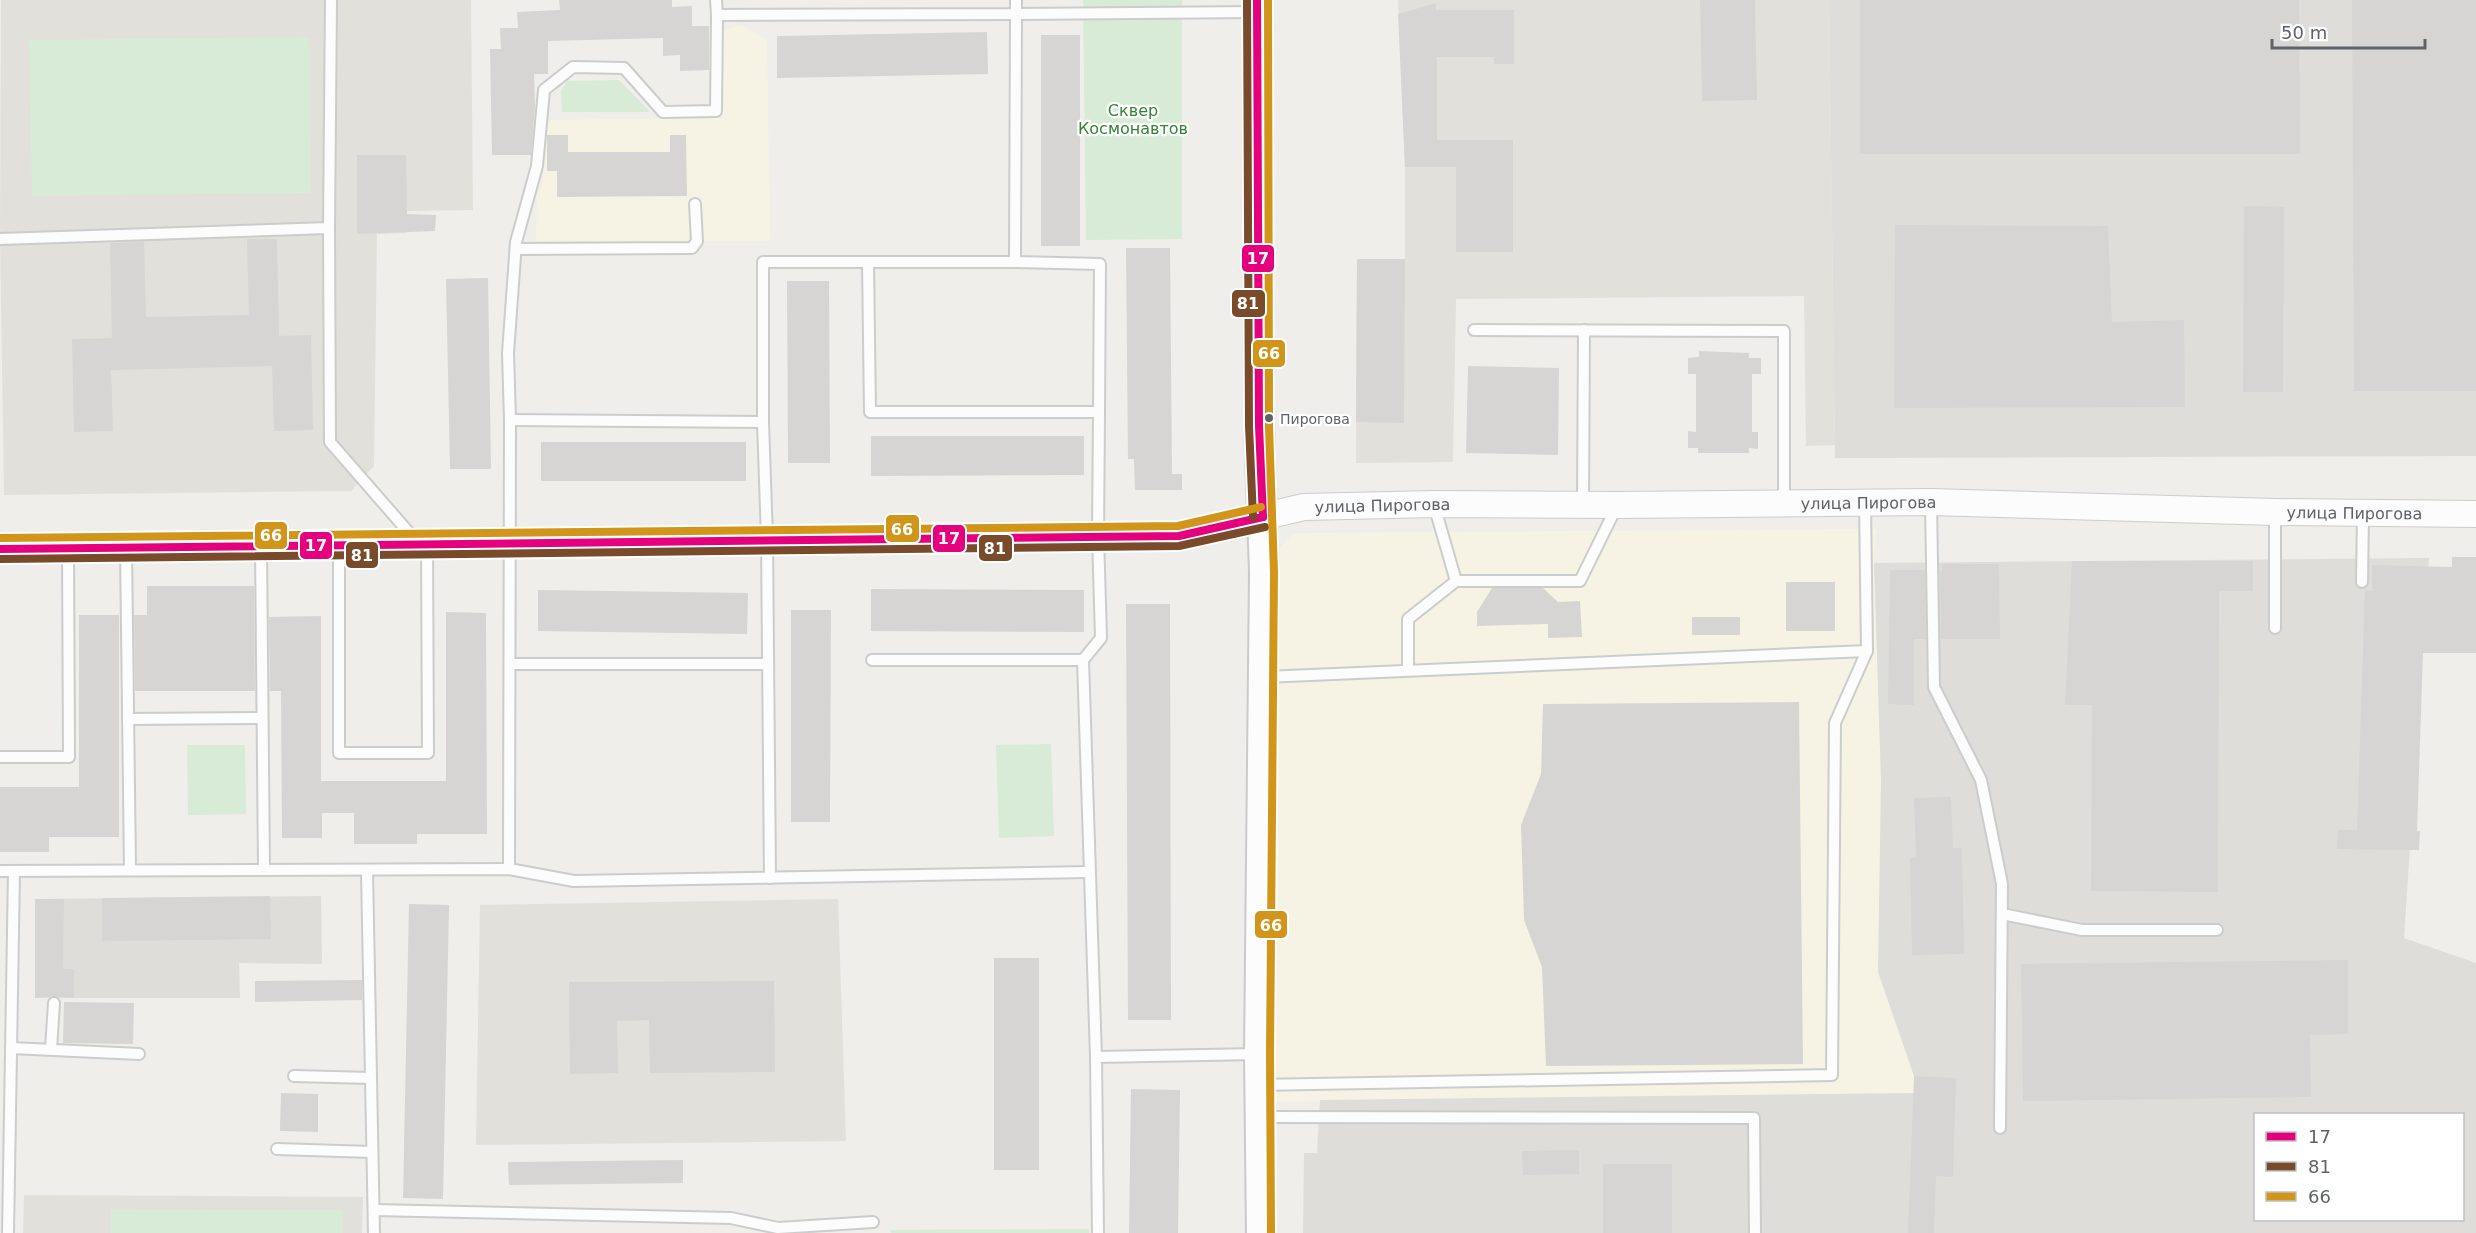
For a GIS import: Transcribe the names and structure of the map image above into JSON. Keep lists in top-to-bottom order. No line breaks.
{"streets":{"street":["улица Пирогова"]},"parks":["Сквер Космонавтов"],"places":["Пирогова"],"lines":["transit line 17","transit line 81","transit line 66"],"legend":["17","81","66"],"scale_bar":"50 m"}
